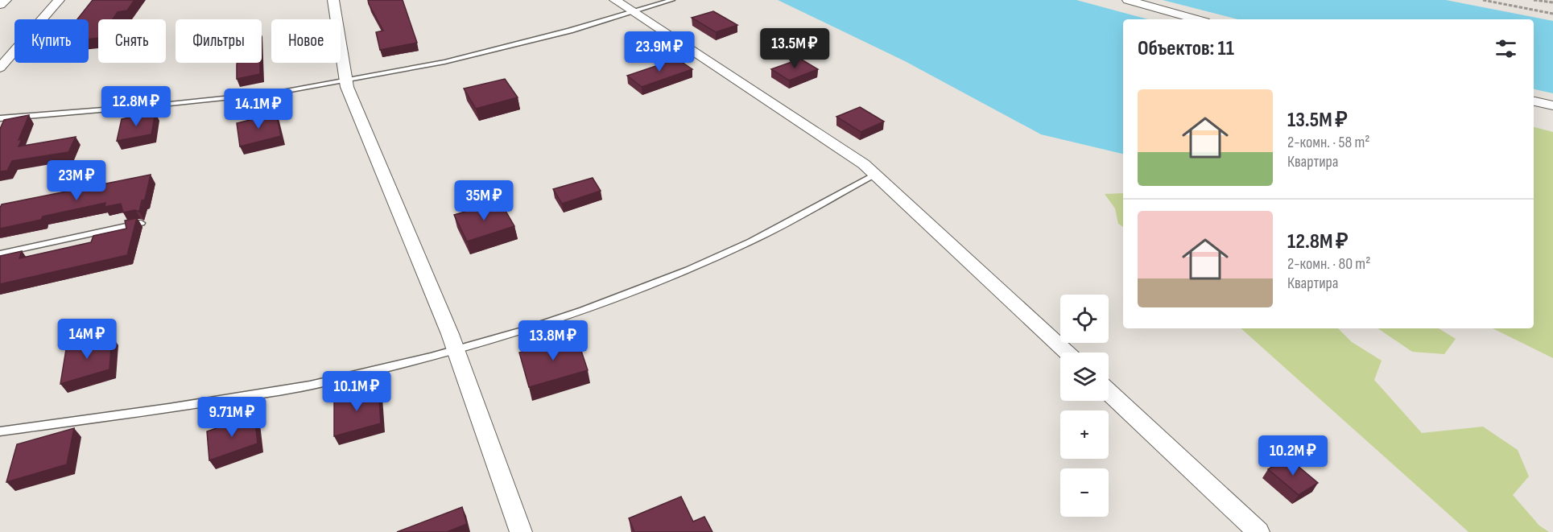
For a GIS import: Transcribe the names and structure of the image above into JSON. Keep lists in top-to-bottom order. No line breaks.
{"page":{"chip":["Купить","Снять","Фильтры","Новое"],"heading":"Объектов: 11","price":["13.5M ₽","23.9M ₽","12.8M ₽","14.1M ₽","23M ₽","35M ₽","14M ₽","13.8M ₽","10.1M ₽","9.71M ₽","10.2M ₽"],"list":[{"name":"13.5M ₽","note":"2-комн. · 58 m² · Квартира"},{"name":"12.8M ₽","note":"2-комн. · 80 m² · Квартира"}],"map_buttons":["+","−"]}}
